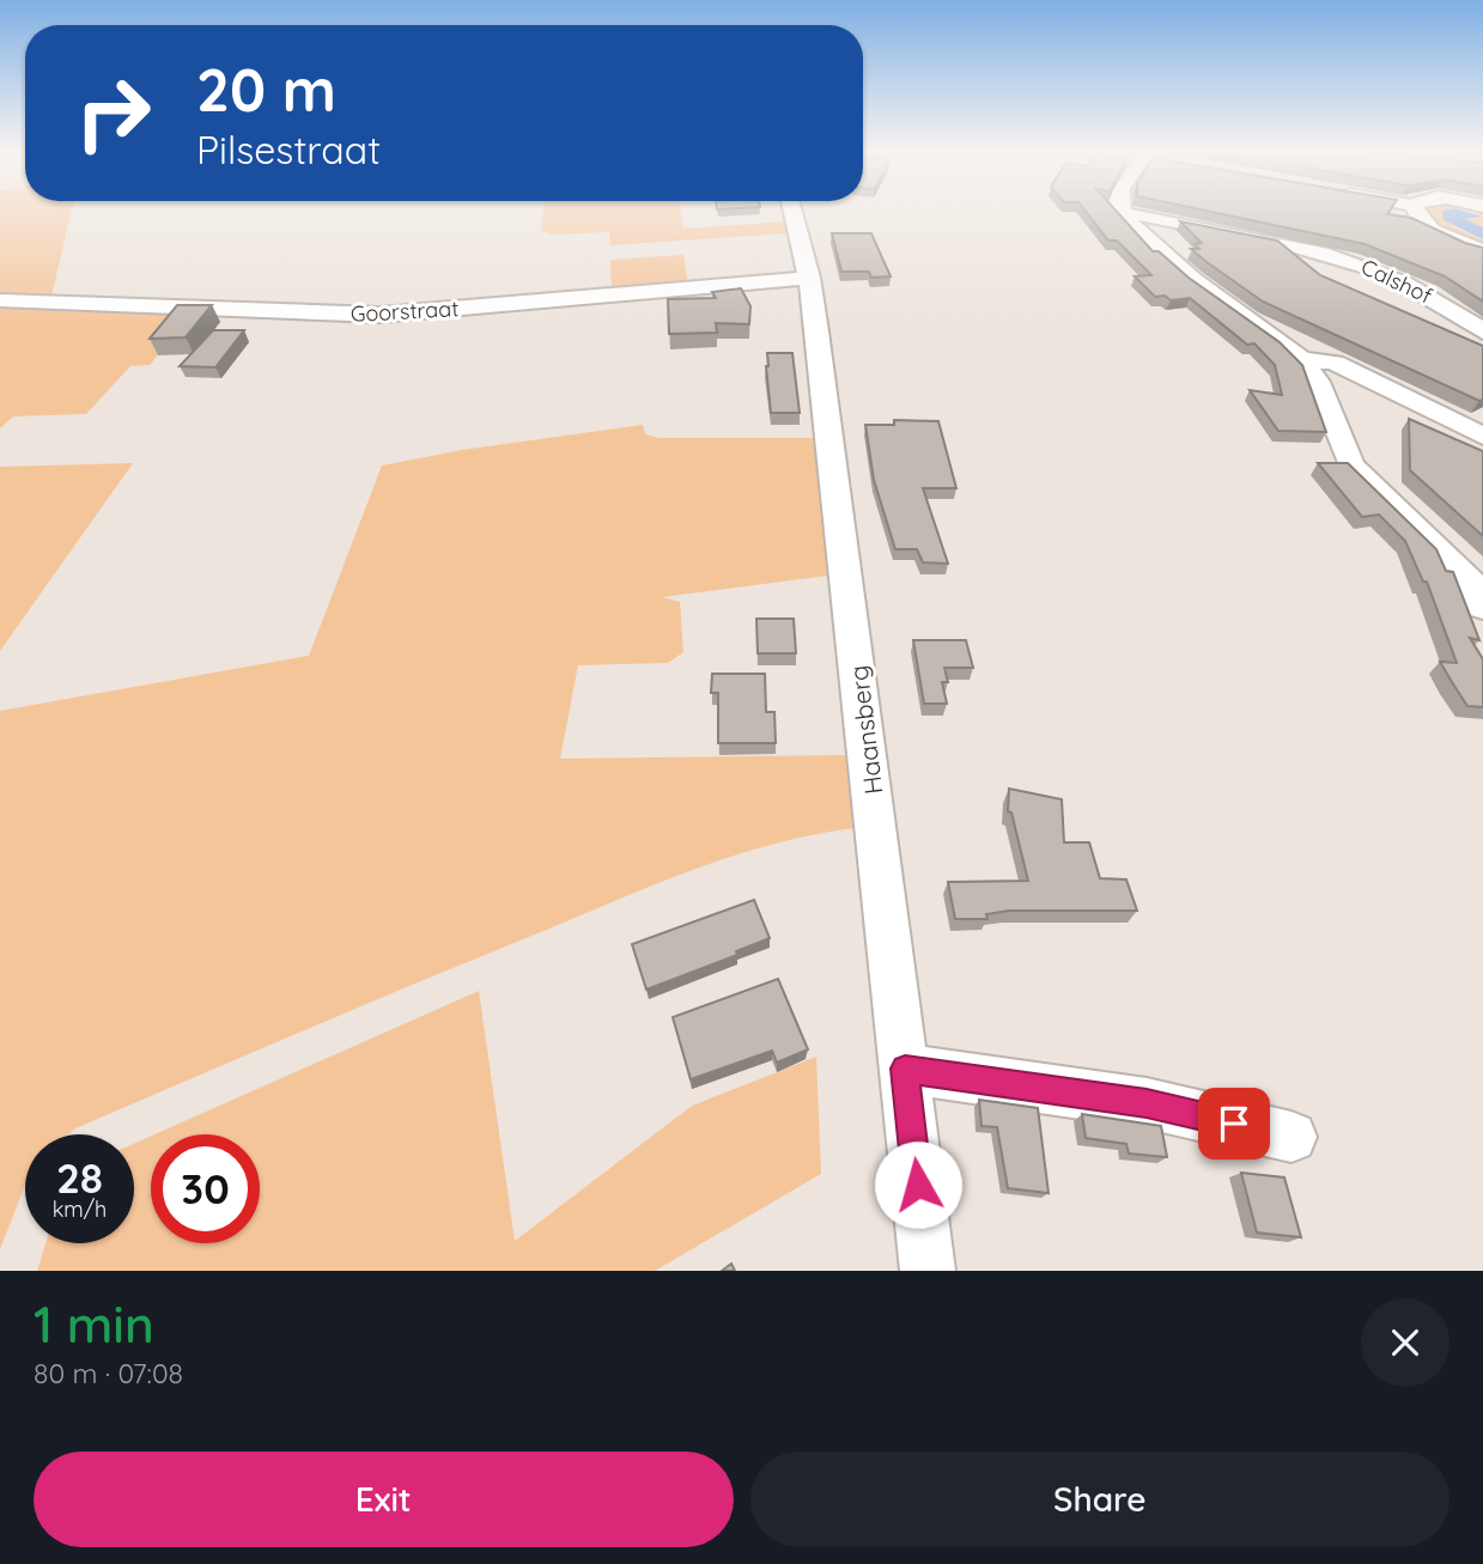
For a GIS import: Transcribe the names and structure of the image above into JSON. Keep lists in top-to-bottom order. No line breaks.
{"streets":{"street":["Calshof","Goorstraat","Haansberg"]},"crossings":[["Goorstraat","Haansberg"]],"page":{"turn":["20 m","Pilsestraat"],"speed":"28 km/h","limit":"30","heading":["1 min","80 m · 07:08"],"buttons":["Exit","Share"]}}
